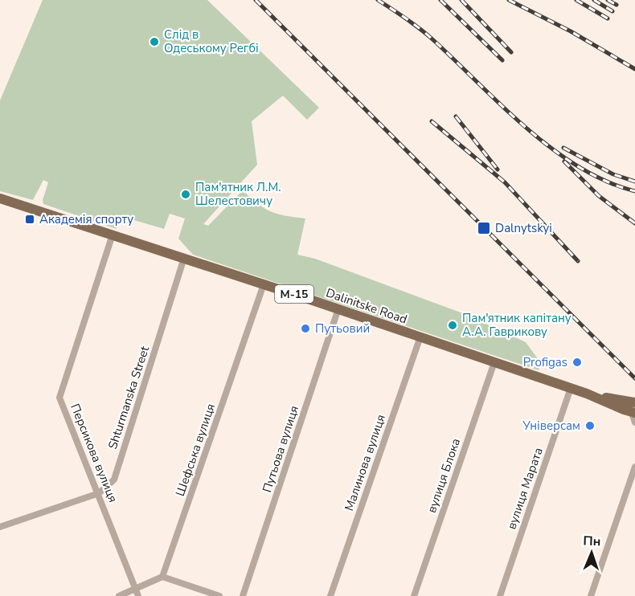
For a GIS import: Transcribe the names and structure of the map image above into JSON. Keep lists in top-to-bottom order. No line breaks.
{"streets":{"main road":["М-15","Dalinitske Road"],"street":["Shturmanska Street","Путьова вулиця","Шефська вулиця","Персикова вулиця","Малинова вулиця","вулиця Блока","вулиця Марата"]},"crossings":[["М-15","Dalinitske Road"],["Dalinitske Road","Shturmanska Street"],["Dalinitske Road","Путьова вулиця"],["Dalinitske Road","Шефська вулиця"],["Dalinitske Road","Персикова вулиця"],["Dalinitske Road","Малинова вулиця"],["Dalinitske Road","вулиця Блока"],["Dalinitske Road","вулиця Марата"],["Shturmanska Street","Персикова вулиця"]],"places":{"other":["Слід в Одеському Регбі","Пам'ятник Л.М. Шелестовичу","Пам'ятник капітану А.А. Гаврикову","Путьовий","Profigas","Універсам"],"transit":["Академія спорту","Dalnytskyi"]},"north":"top"}
